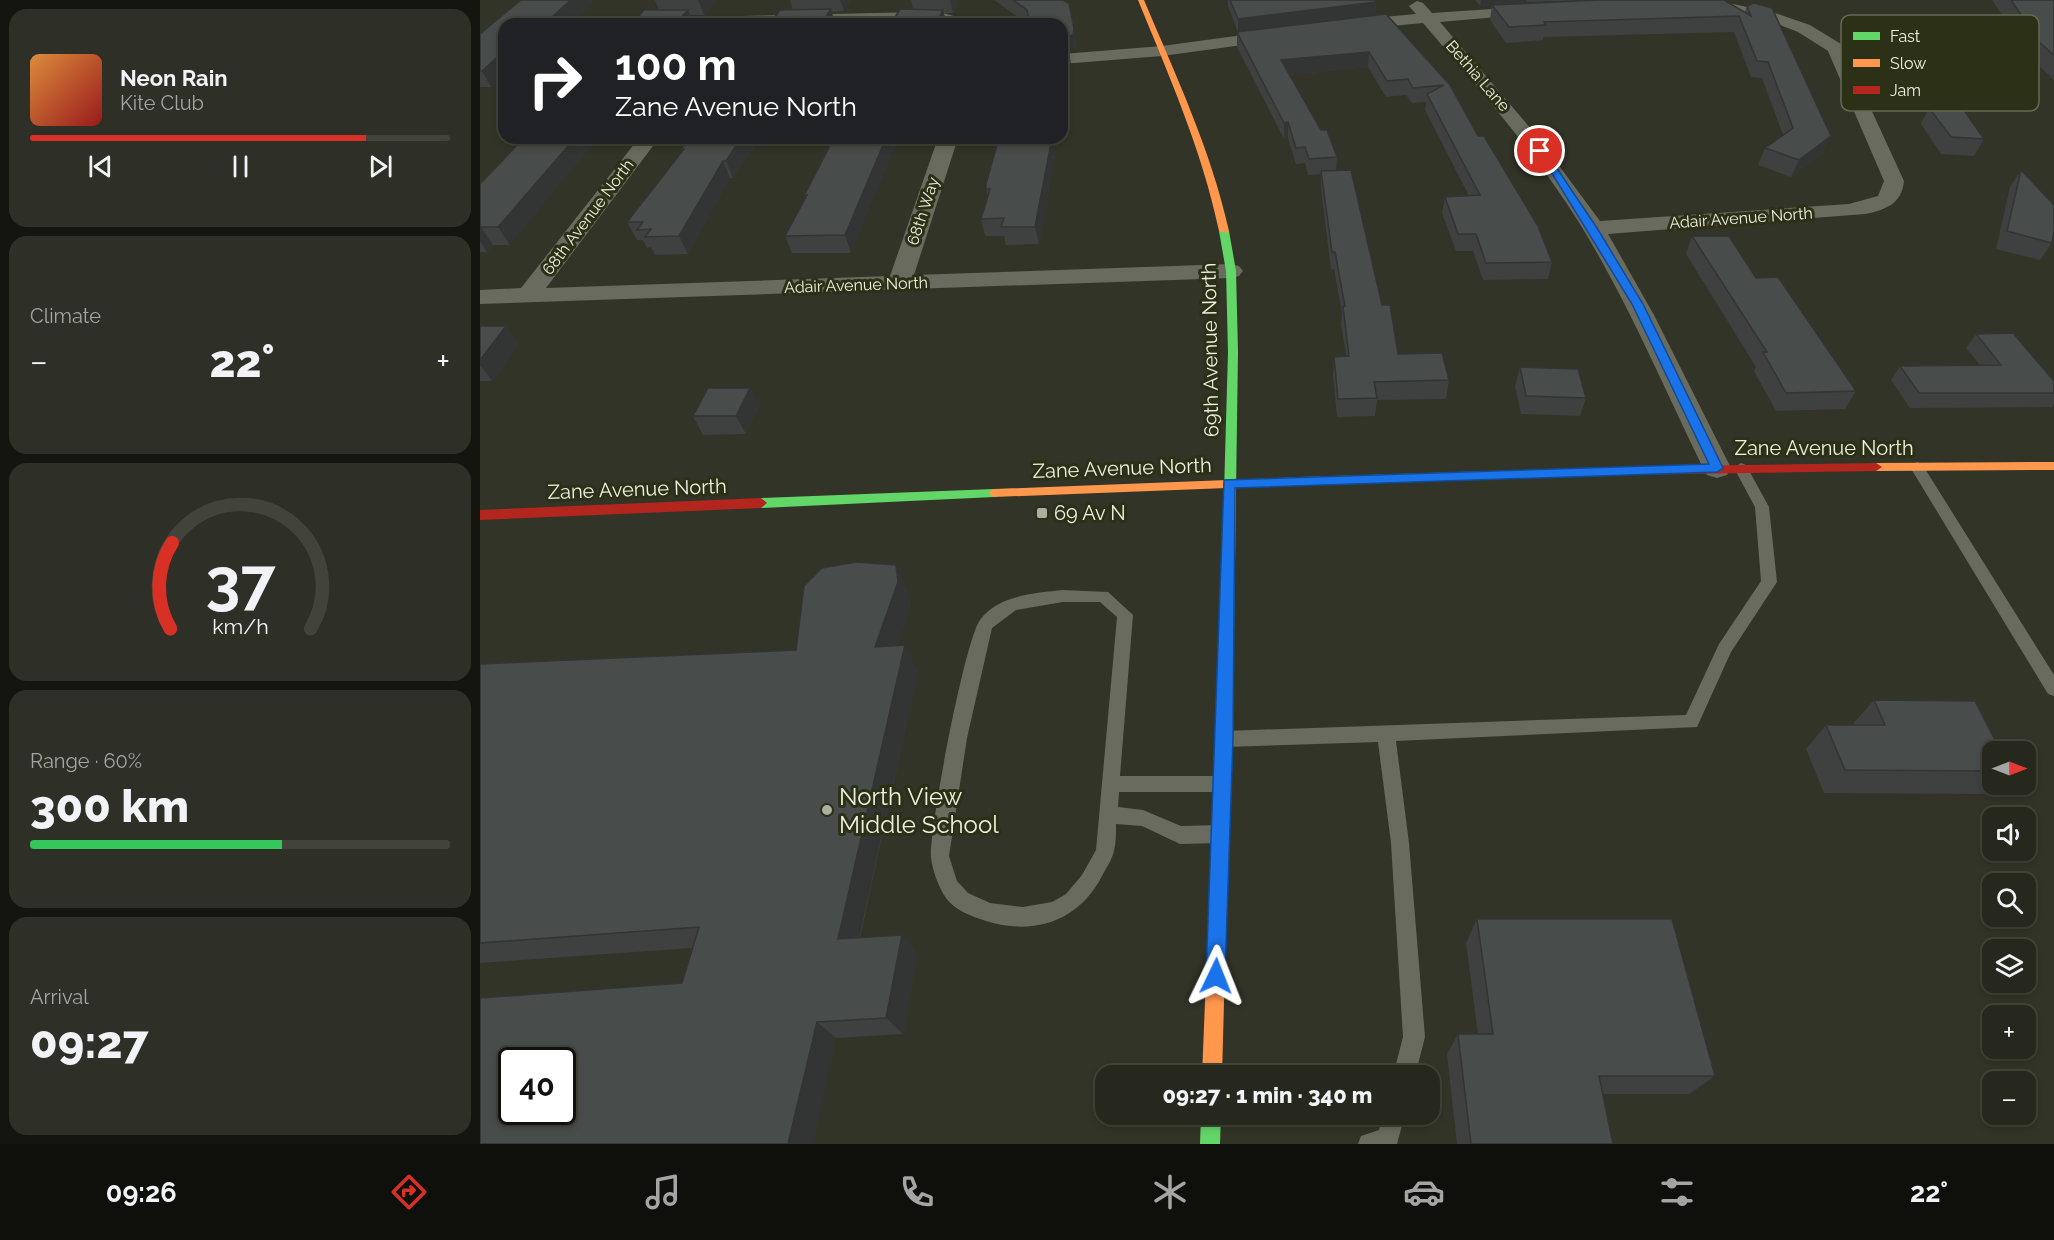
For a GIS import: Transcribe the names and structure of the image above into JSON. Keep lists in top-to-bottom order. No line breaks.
{"streets":{"street":["Bethia Lane","68th Way","68th Avenue North","Adair Avenue North","69th Avenue North","Zane Avenue North"]},"crossings":[["Bethia Lane","Adair Avenue North"],["Bethia Lane","Zane Avenue North"],["68th Way","Adair Avenue North"],["68th Avenue North","Adair Avenue North"],["Adair Avenue North","69th Avenue North"],["69th Avenue North","Zane Avenue North"]],"places":{"transit":["69 Av N"],"other":["North View Middle School"]},"legend":["Fast","Slow","Jam"],"north":"right","page":{"turn":["100 m","Zane Avenue North"],"song":["Neon Rain","Kite Club"],"tile":["Climate",["Range · 60%","300 km"],["Arrival","09:27"]],"heat":["−","22°","+"],"map_buttons":["+","−"],"limit":"40","trip":"09:27 · 1 min · 340 m","tabs":["09:26","22°"],"gauge":["37","km/h"]}}
